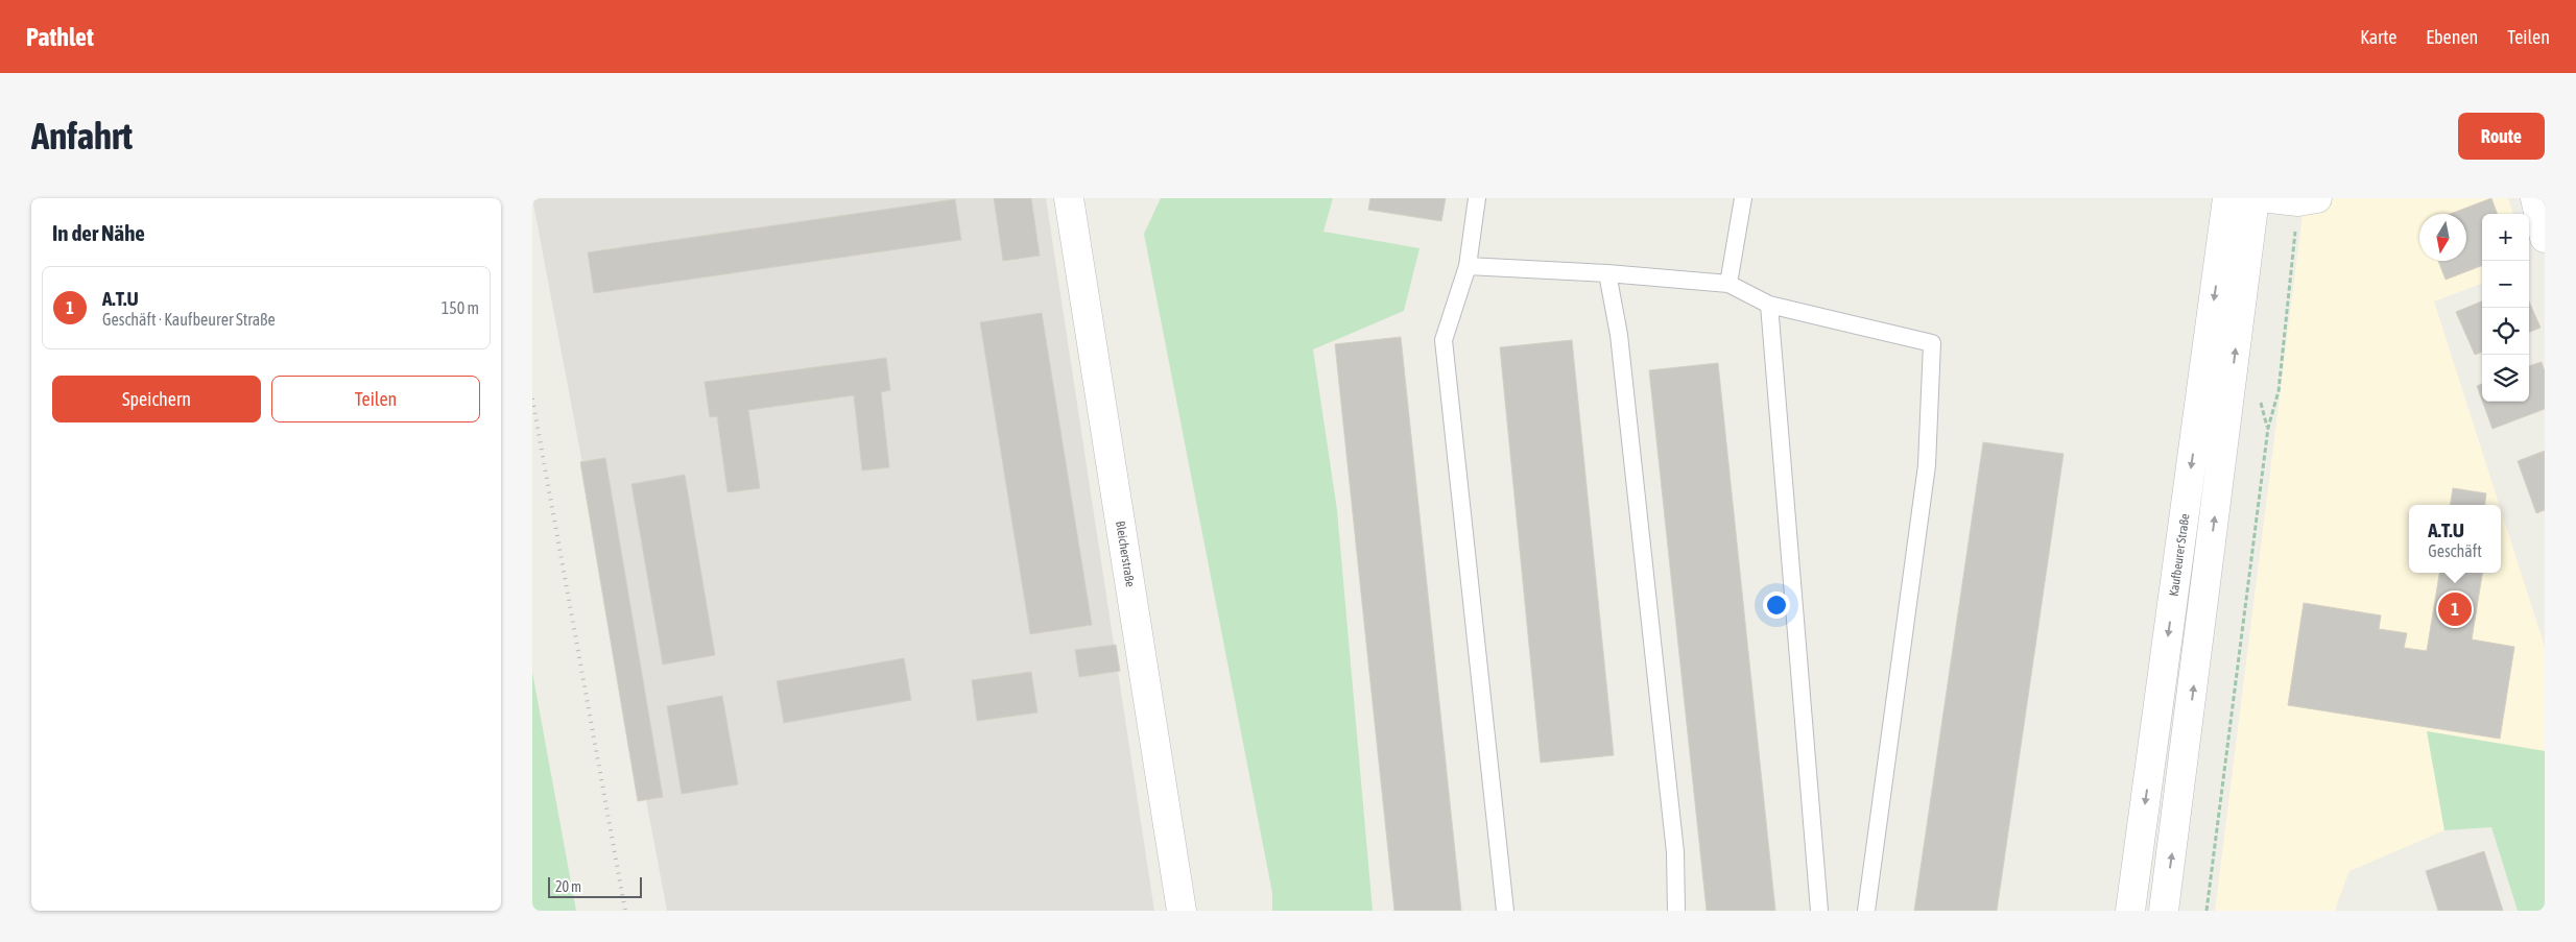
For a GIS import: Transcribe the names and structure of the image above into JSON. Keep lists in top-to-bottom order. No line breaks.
{"streets":{"main road":["Bleicherstraße","Kaufbeurer Straße"]},"scale_bar":"20 m","north":"bottom","page":{"header":"Pathlet","nav":["Karte","Ebenen","Teilen"],"buttons":["Route",["Speichern","Teilen"]],"title":"Anfahrt","heading":"In der Nähe","map_buttons":["+","−"],"list":[{"mark":"1","name":"A.T.U","note":"Geschäft · Kaufbeurer Straße","value":"150 m"}],"popup":["A.T.U","Geschäft"],"pins":"1","scale":"20 m"}}
